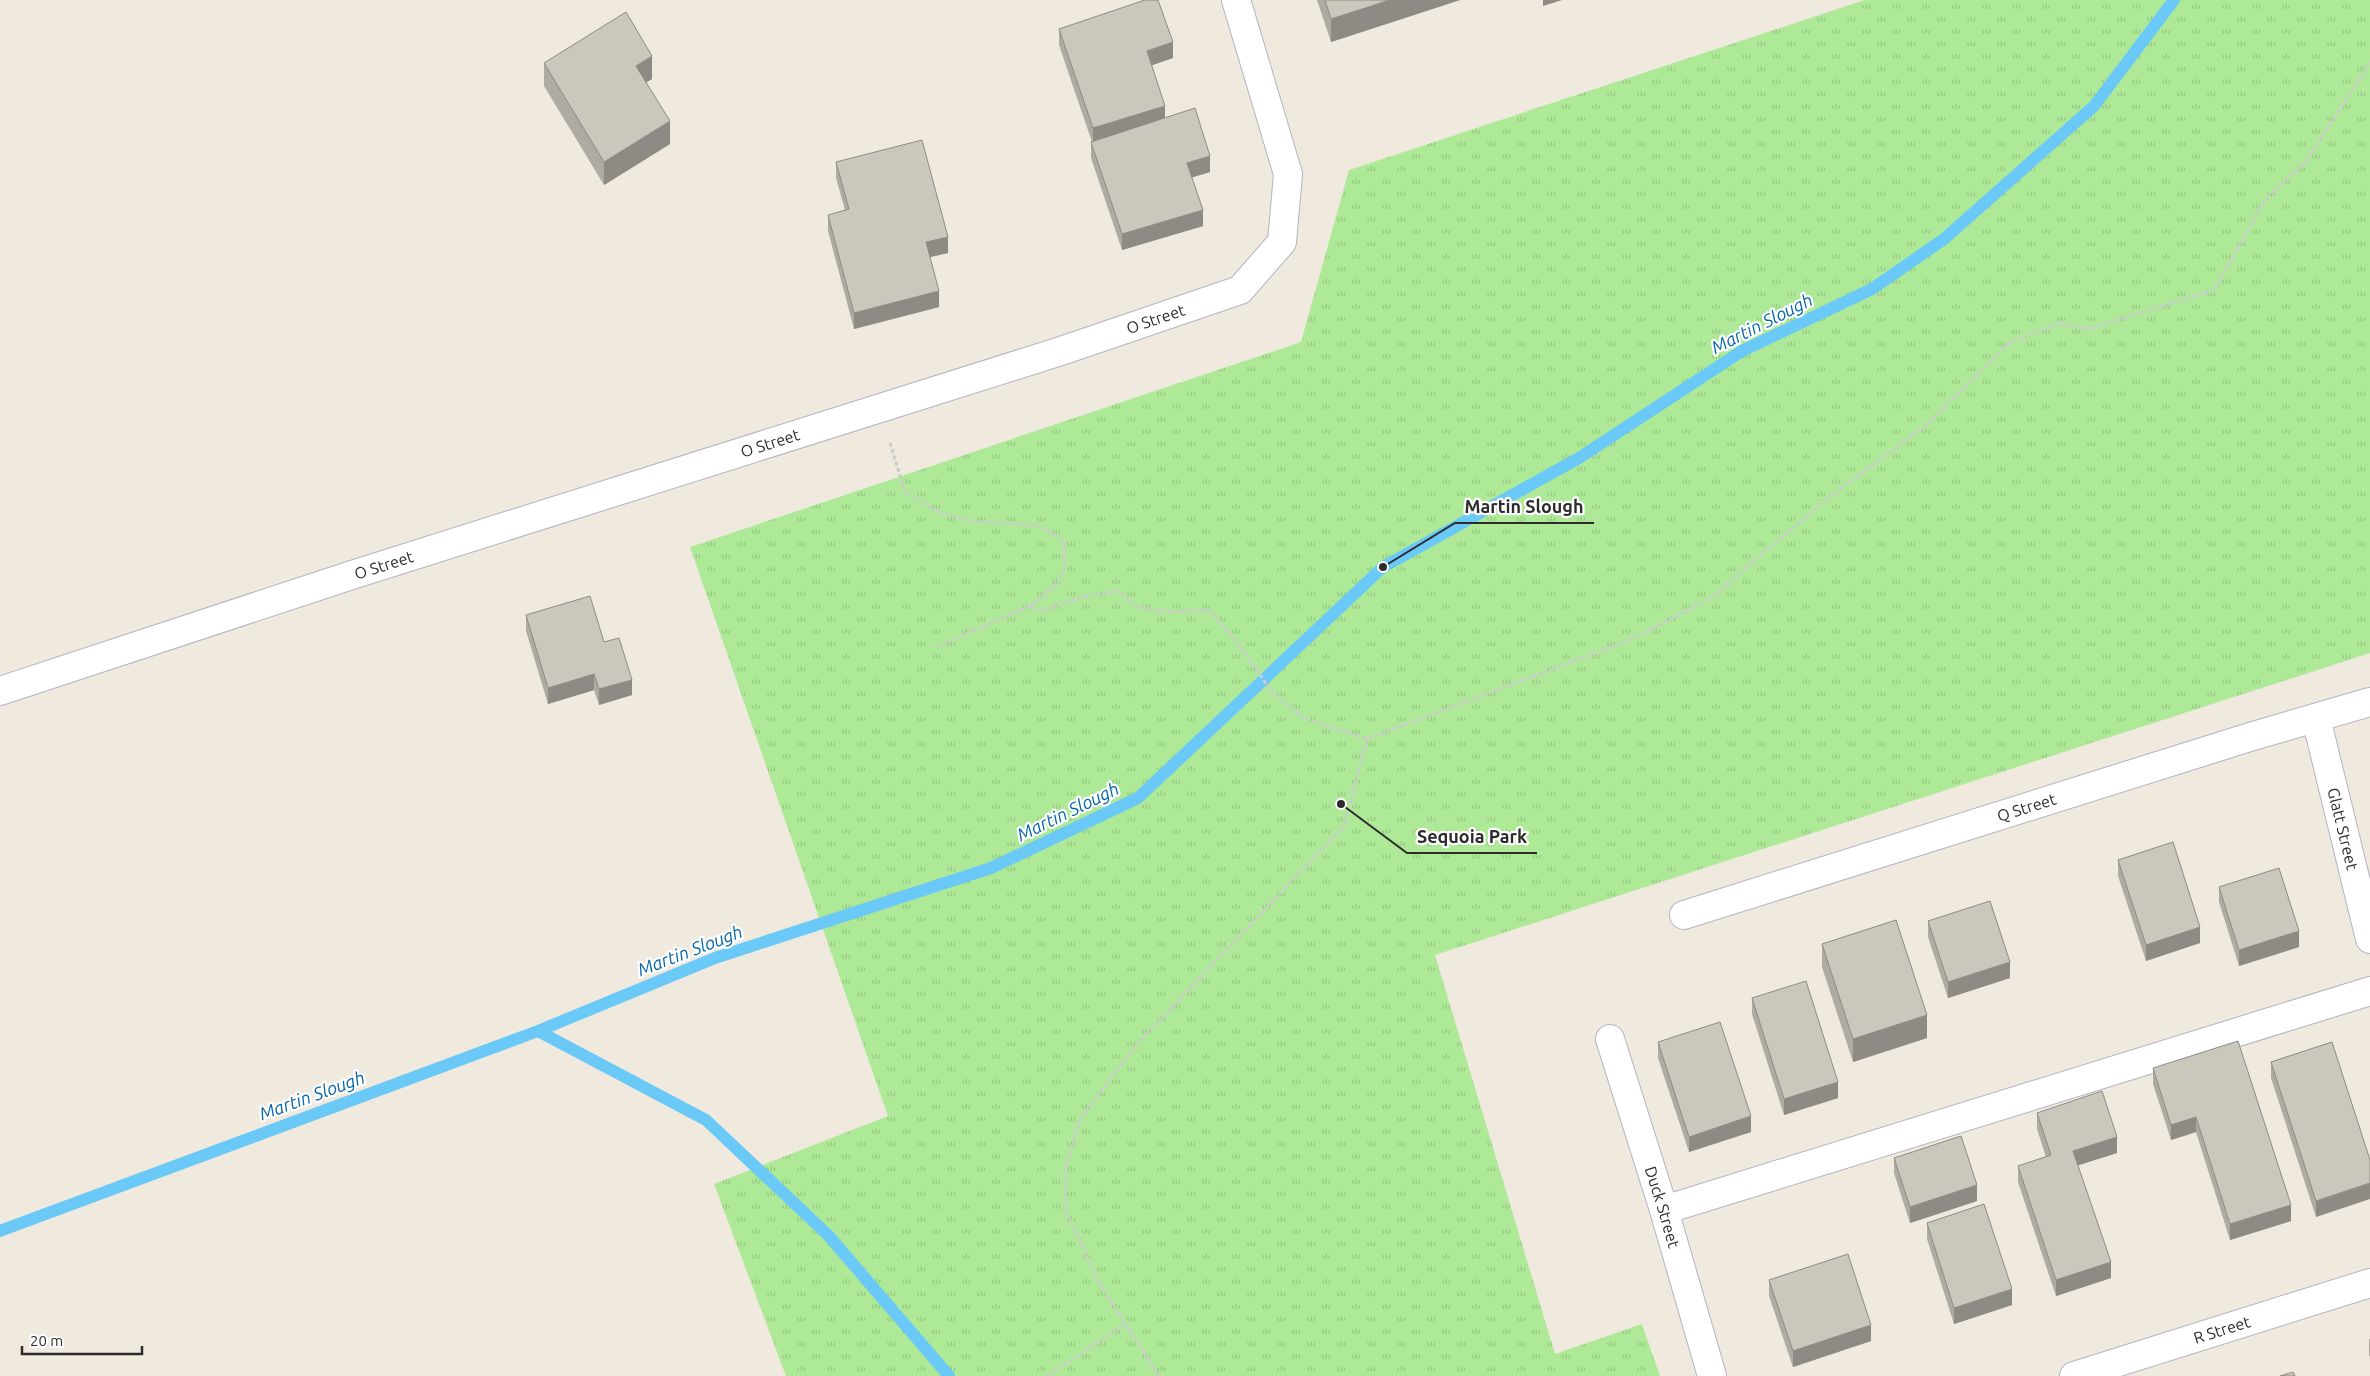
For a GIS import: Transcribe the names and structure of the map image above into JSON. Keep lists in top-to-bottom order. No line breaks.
{"streets":{"street":["O Street","Q Street","Glatt Street","Duck Street","R Street"]},"crossings":[["Q Street","Glatt Street"]],"water":["Martin Slough"],"places":["Martin Slough","Sequoia Park"],"scale_bar":"20 m"}
